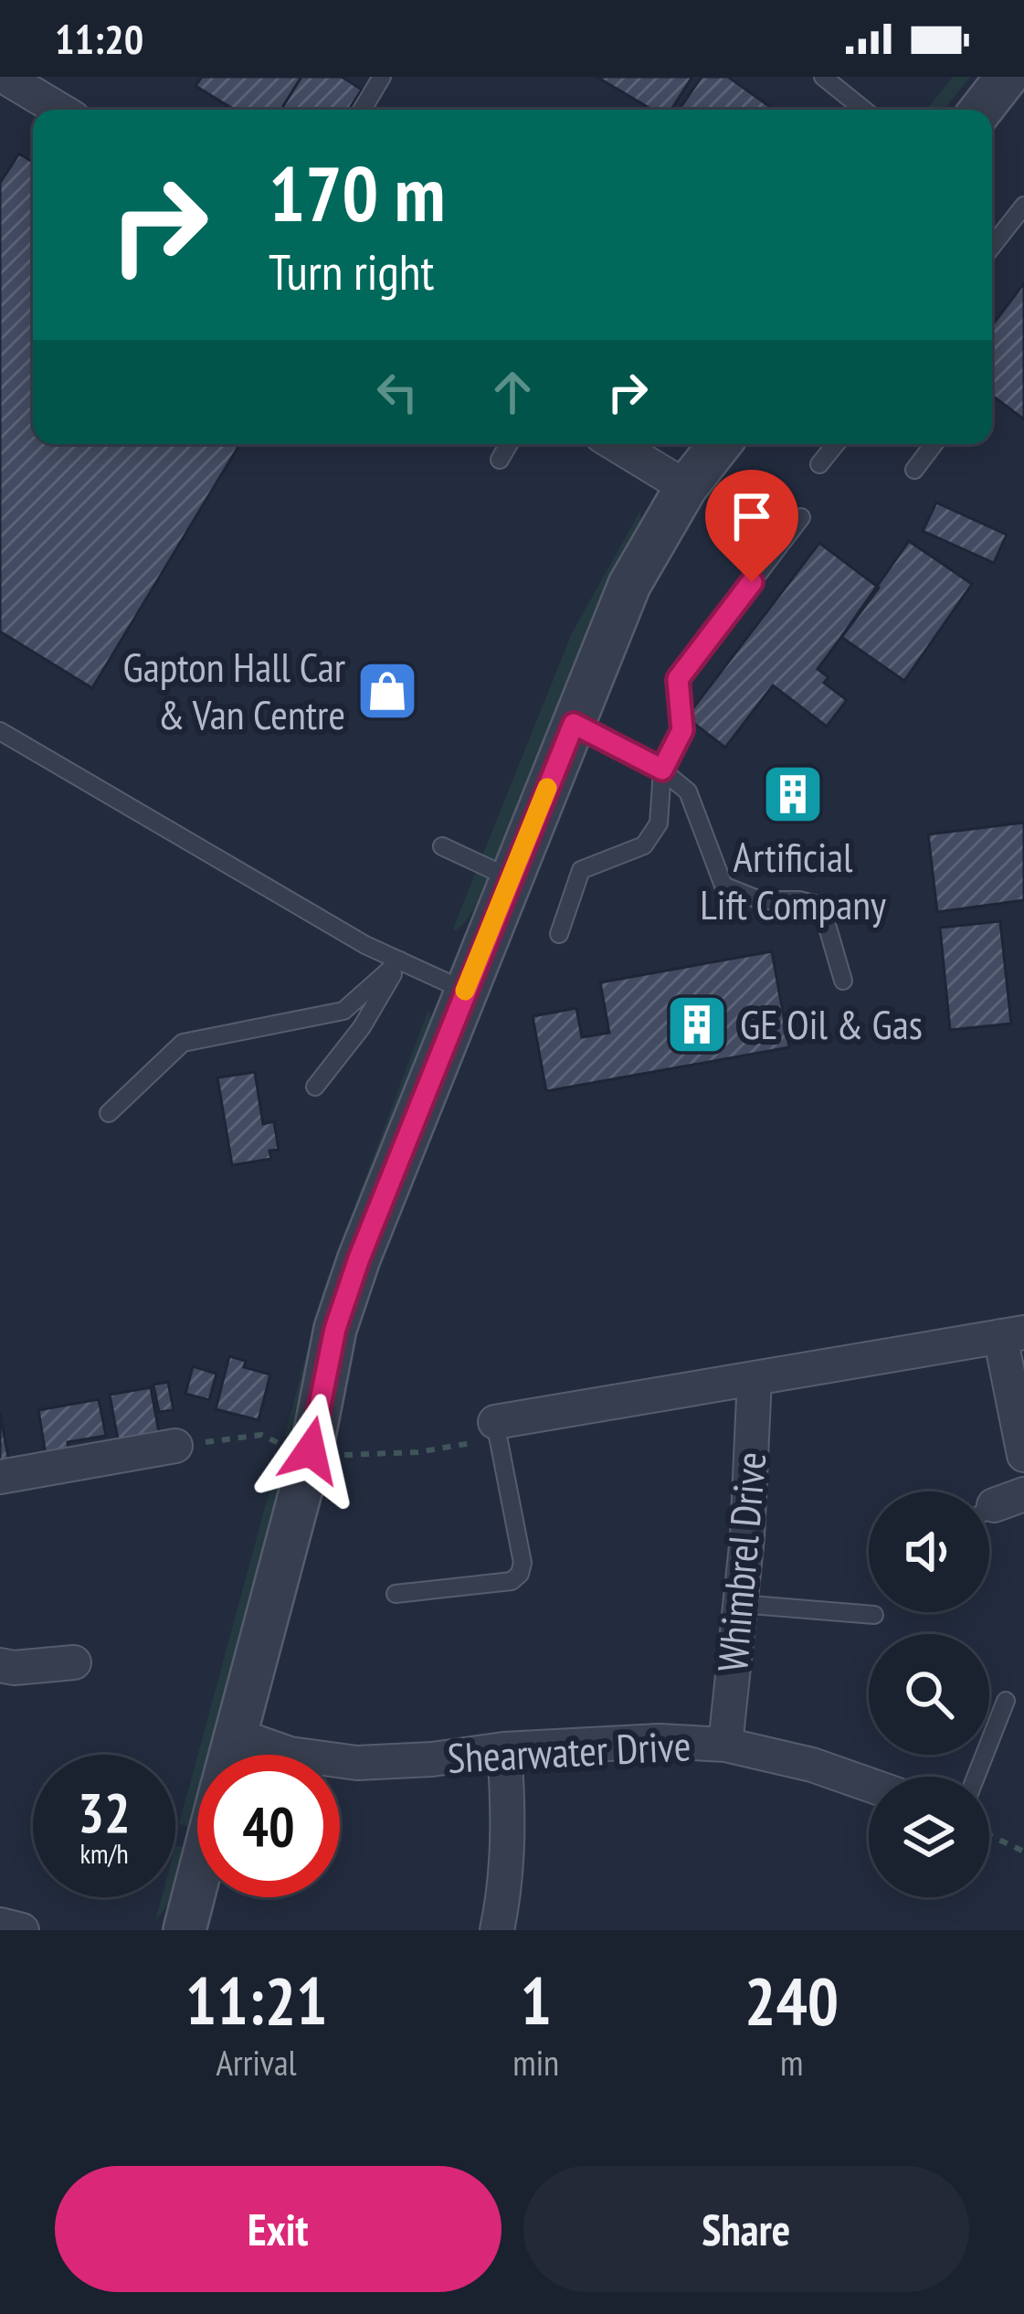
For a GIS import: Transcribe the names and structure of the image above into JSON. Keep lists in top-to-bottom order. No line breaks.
{"streets":{"street":["Whimbrel Drive","Shearwater Drive"]},"crossings":[["Whimbrel Drive","Shearwater Drive"]],"places":{"shop":["Gapton Hall Car & Van Centre"],"building":["Artificial Lift Company","GE Oil & Gas"]},"page":{"status":"11:20","turn":["170 m","Turn right"],"speed":"32 km/h","limit":"40","eta":["11:21","Arrival","1","min","240","m"],"buttons":["Exit","Share"]}}
